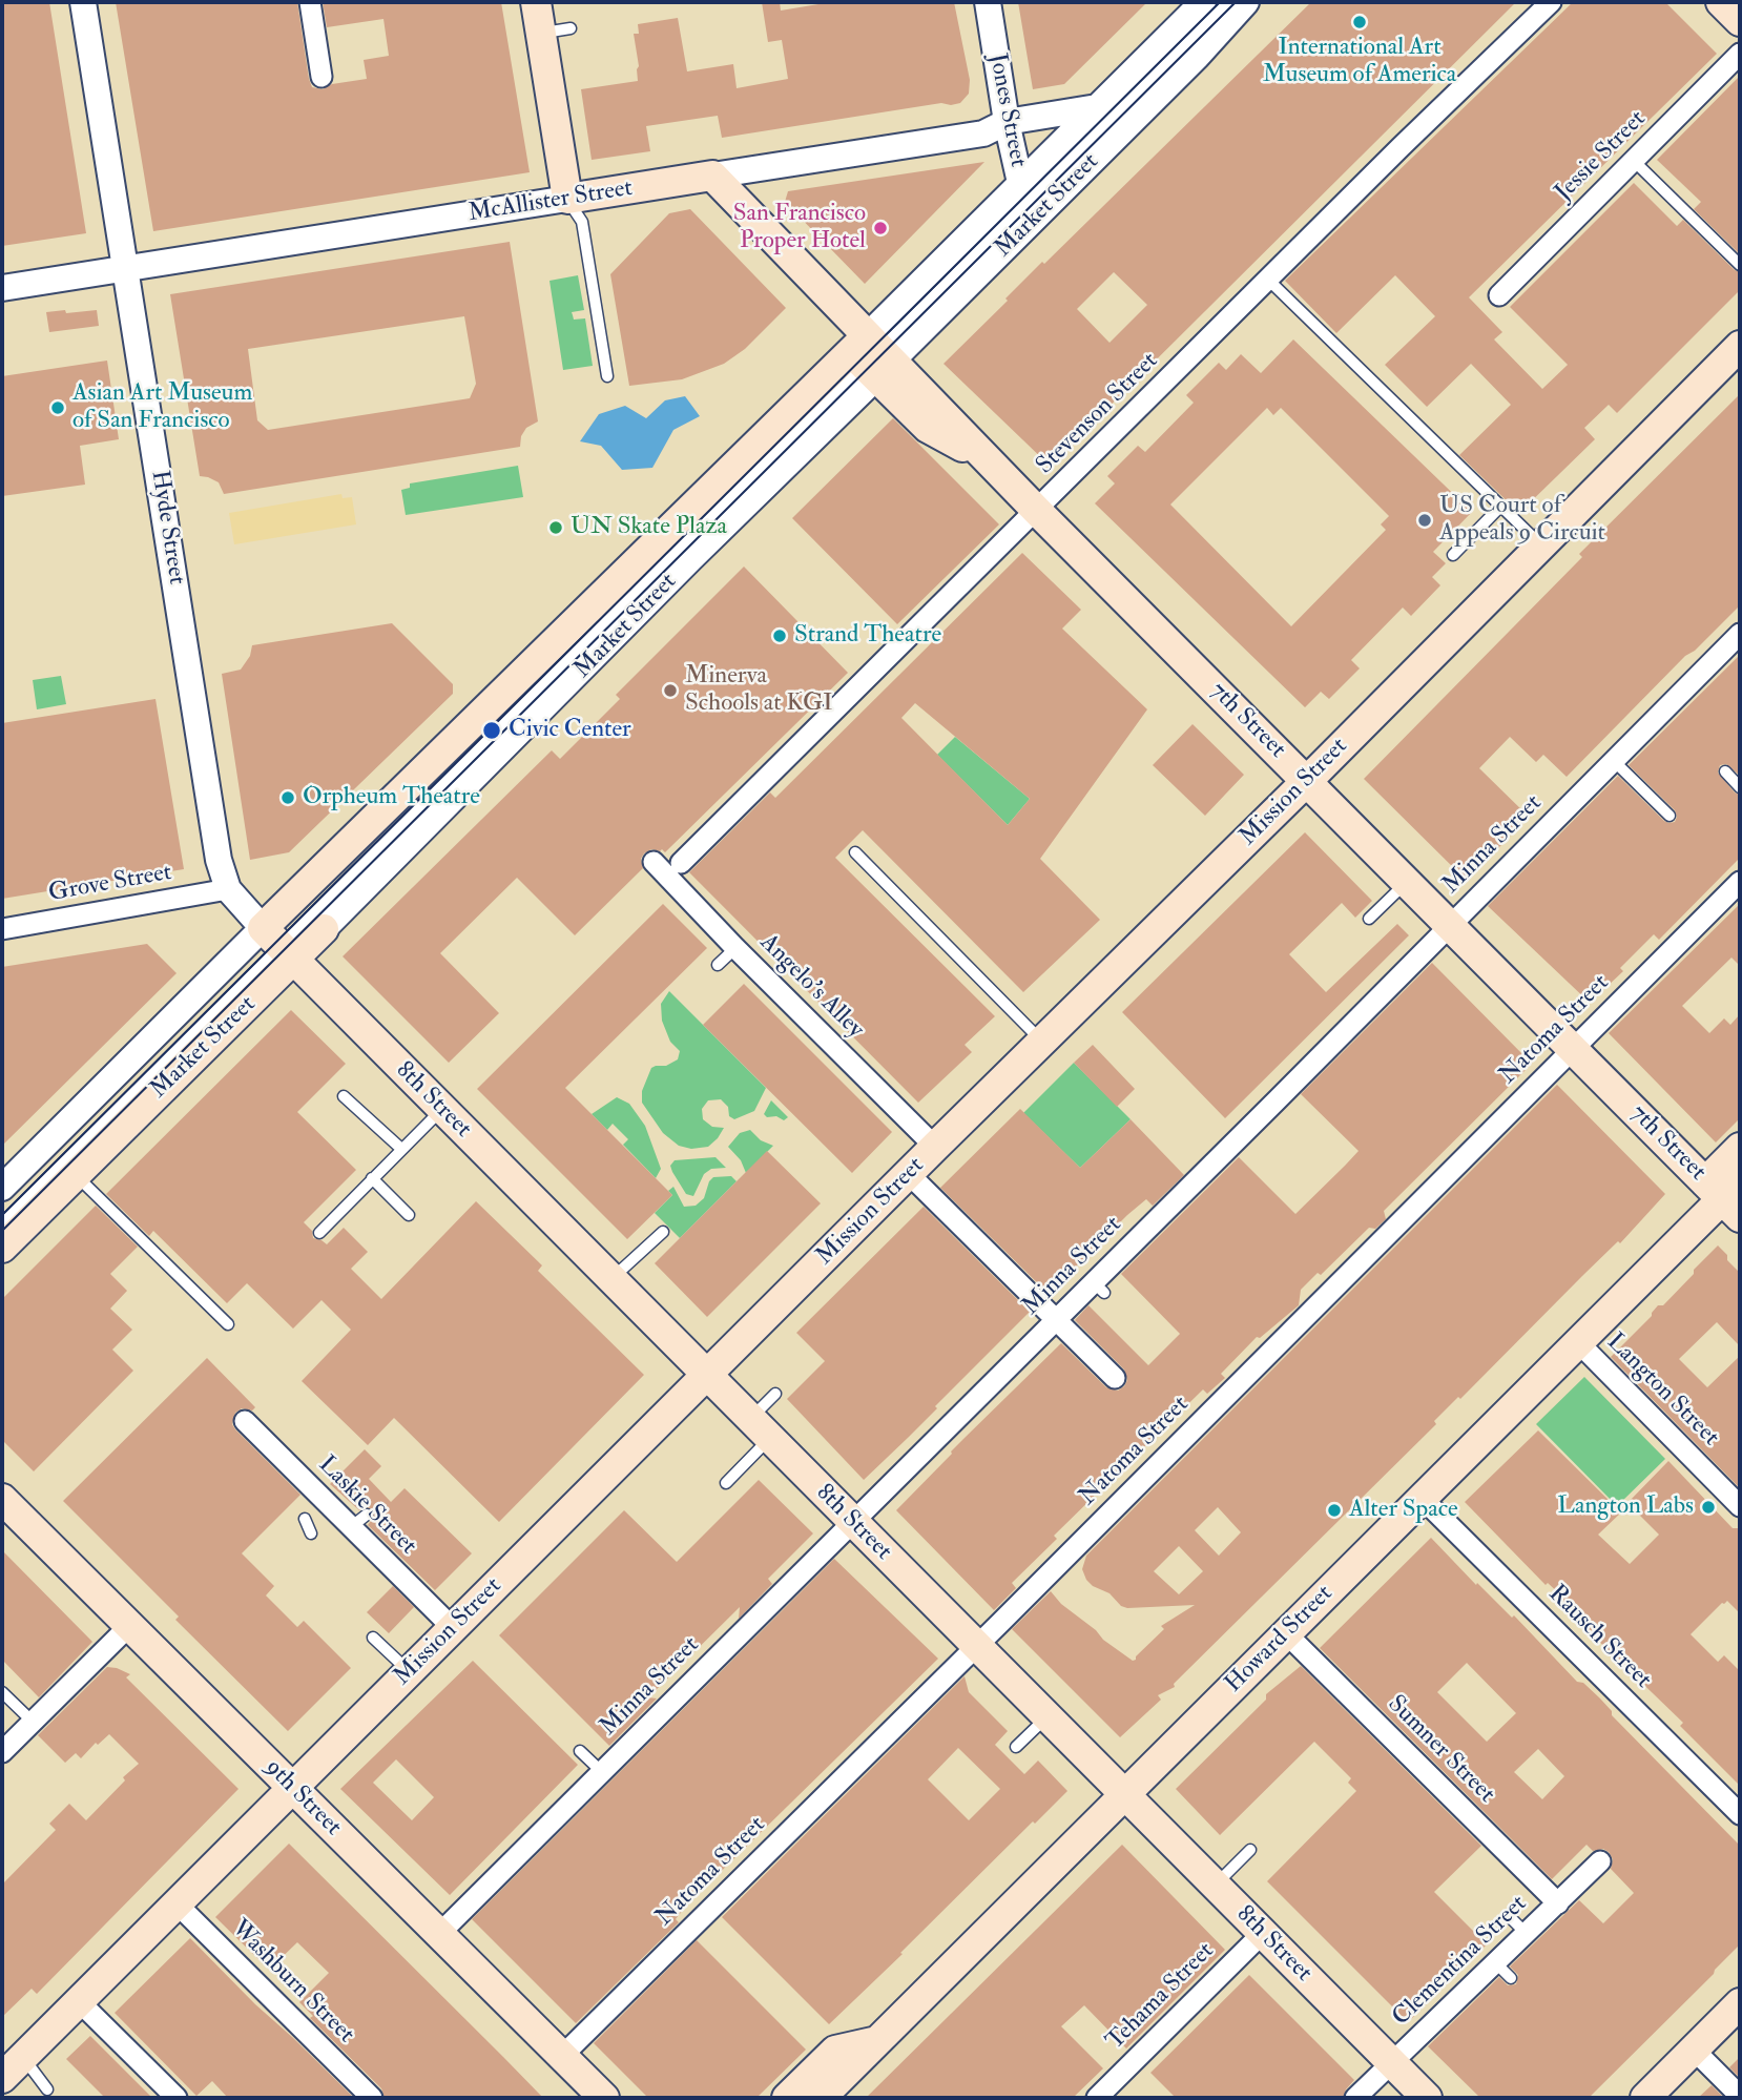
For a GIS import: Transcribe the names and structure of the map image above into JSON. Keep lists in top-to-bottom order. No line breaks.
{"streets":{"main road":["McAllister Street","Market Street","7th Street","Mission Street","8th Street","Howard Street","9th Street"],"street":["Jones Street","Jessie Street","Stevenson Street","Hyde Street","Minna Street","Grove Street","Angelo's Alley","Natoma Street","Langton Street","Laskie Street","Rausch Street","Sumner Street","Clementina Street","Washburn Street","Tehama Street"]},"crossings":[["Jones Street","McAllister Street"],["Jones Street","Market Street"],["McAllister Street","Market Street"],["McAllister Street","Hyde Street"],["McAllister Street","7th Street"],["Market Street","Hyde Street"],["Market Street","7th Street"],["Market Street","8th Street"],["Stevenson Street","7th Street"],["Hyde Street","Grove Street"],["Hyde Street","8th Street"],["7th Street","Mission Street"],["7th Street","Minna Street"],["7th Street","Natoma Street"],["7th Street","Howard Street"],["Mission Street","Angelo's Alley"],["Mission Street","8th Street"],["Mission Street","Laskie Street"],["Mission Street","9th Street"],["Mission Street","Washburn Street"],["Minna Street","8th Street"],["Minna Street","9th Street"],["Natoma Street","8th Street"],["Natoma Street","9th Street"],["8th Street","Howard Street"],["8th Street","Clementina Street"],["8th Street","Tehama Street"],["Langton Street","Howard Street"],["Rausch Street","Howard Street"],["Howard Street","Sumner Street"],["Sumner Street","Clementina Street"]],"places":["International Art Museum of America","San Francisco Proper Hotel","Asian Art Museum of San Francisco","US Court of Appeals 9 Circuit","UN Skate Plaza","Strand Theatre","Minerva Schools at KGI","Civic Center","Orpheum Theatre","Langton Labs","Alter Space"]}
